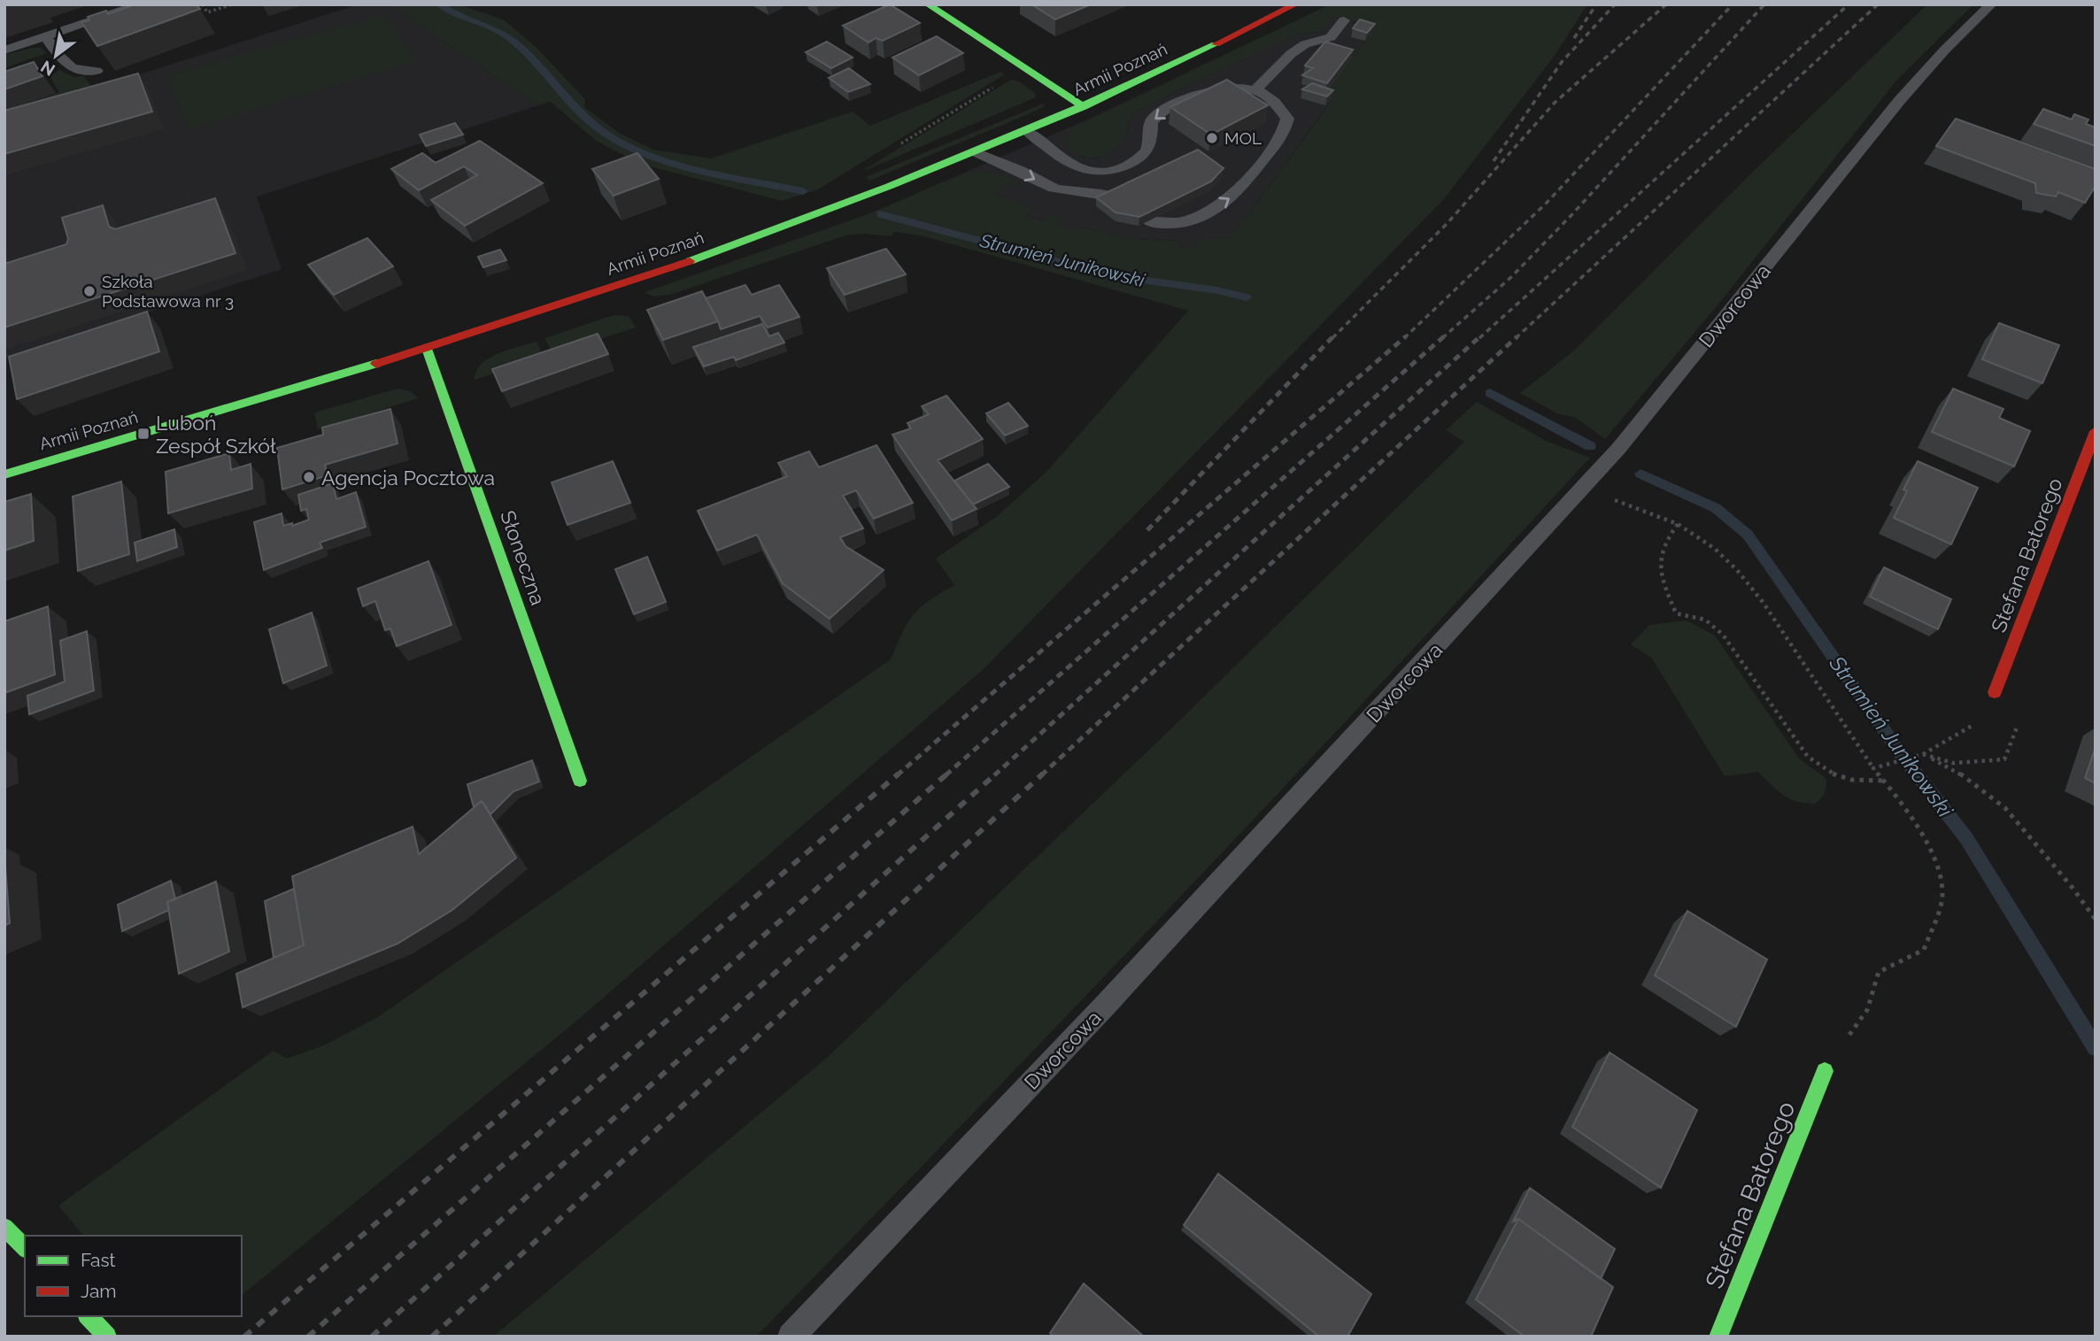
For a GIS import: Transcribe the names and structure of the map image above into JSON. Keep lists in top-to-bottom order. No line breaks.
{"streets":{"main road":["Armii Poznań","Stefana Batorego","Słoneczna"],"lane":["Dworcowa"]},"crossings":[["Armii Poznań","Słoneczna"]],"water":["Strumień Junikowski"],"places":{"other":["MOL","Szkoła Podstawowa nr 3","Agencja Pocztowa"],"transit":["Luboń Zespół Szkół"]},"legend":["Fast","Jam"],"north":"bottom left"}
